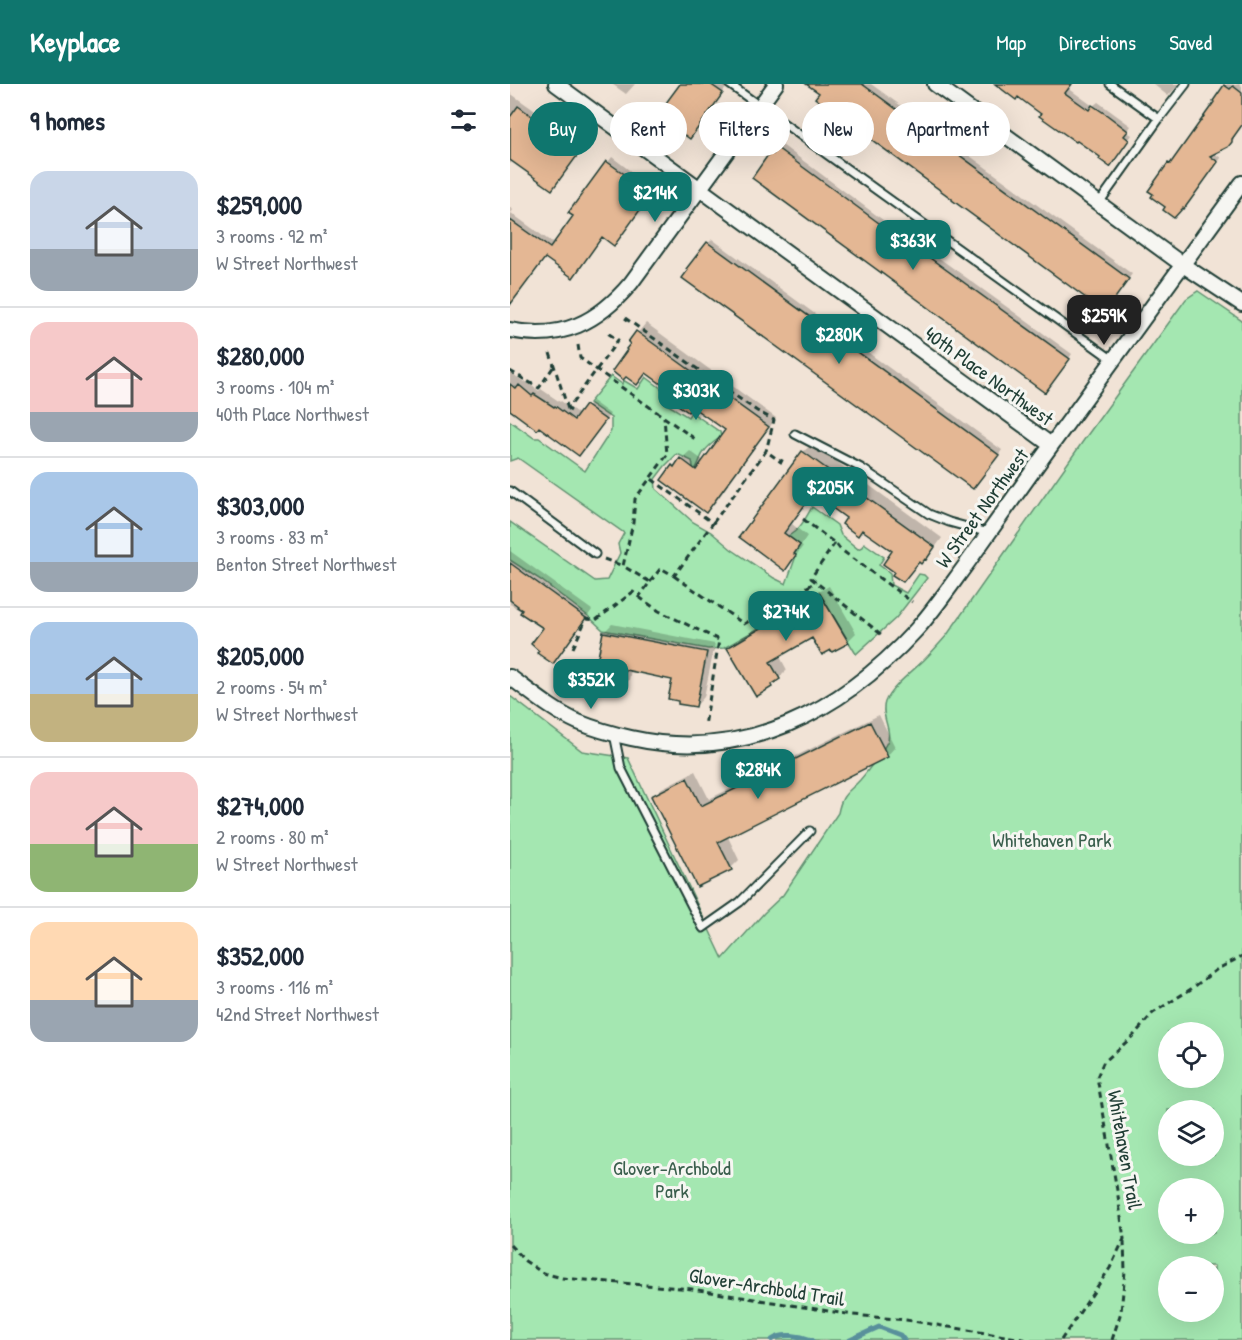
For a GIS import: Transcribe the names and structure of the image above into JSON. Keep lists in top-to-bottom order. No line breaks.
{"streets":{"street":["40th Place Northwest","W Street Northwest"],"path":["Whitehaven Trail","Glover-Archbold Trail"]},"crossings":[["40th Place Northwest","W Street Northwest"]],"parks":["Whitehaven Park","Glover-Archbold Park"],"page":{"header":"Keyplace","nav":["Map","Directions","Saved"],"heading":"9 homes","chip":["Buy","Rent","Filters","New","Apartment"],"list":[{"name":"$259,000","note":"3 rooms · 92 m² · W Street Northwest"},{"name":"$280,000","note":"3 rooms · 104 m² · 40th Place Northwest"},{"name":"$303,000","note":"3 rooms · 83 m² · Benton Street Northwest"},{"name":"$205,000","note":"2 rooms · 54 m² · W Street Northwest"},{"name":"$274,000","note":"2 rooms · 80 m² · W Street Northwest"},{"name":"$352,000","note":"3 rooms · 116 m² · 42nd Street Northwest"}],"price":["$214K","$363K","$259K","$280K","$303K","$205K","$274K","$352K","$284K"],"map_buttons":["+","−"]}}
